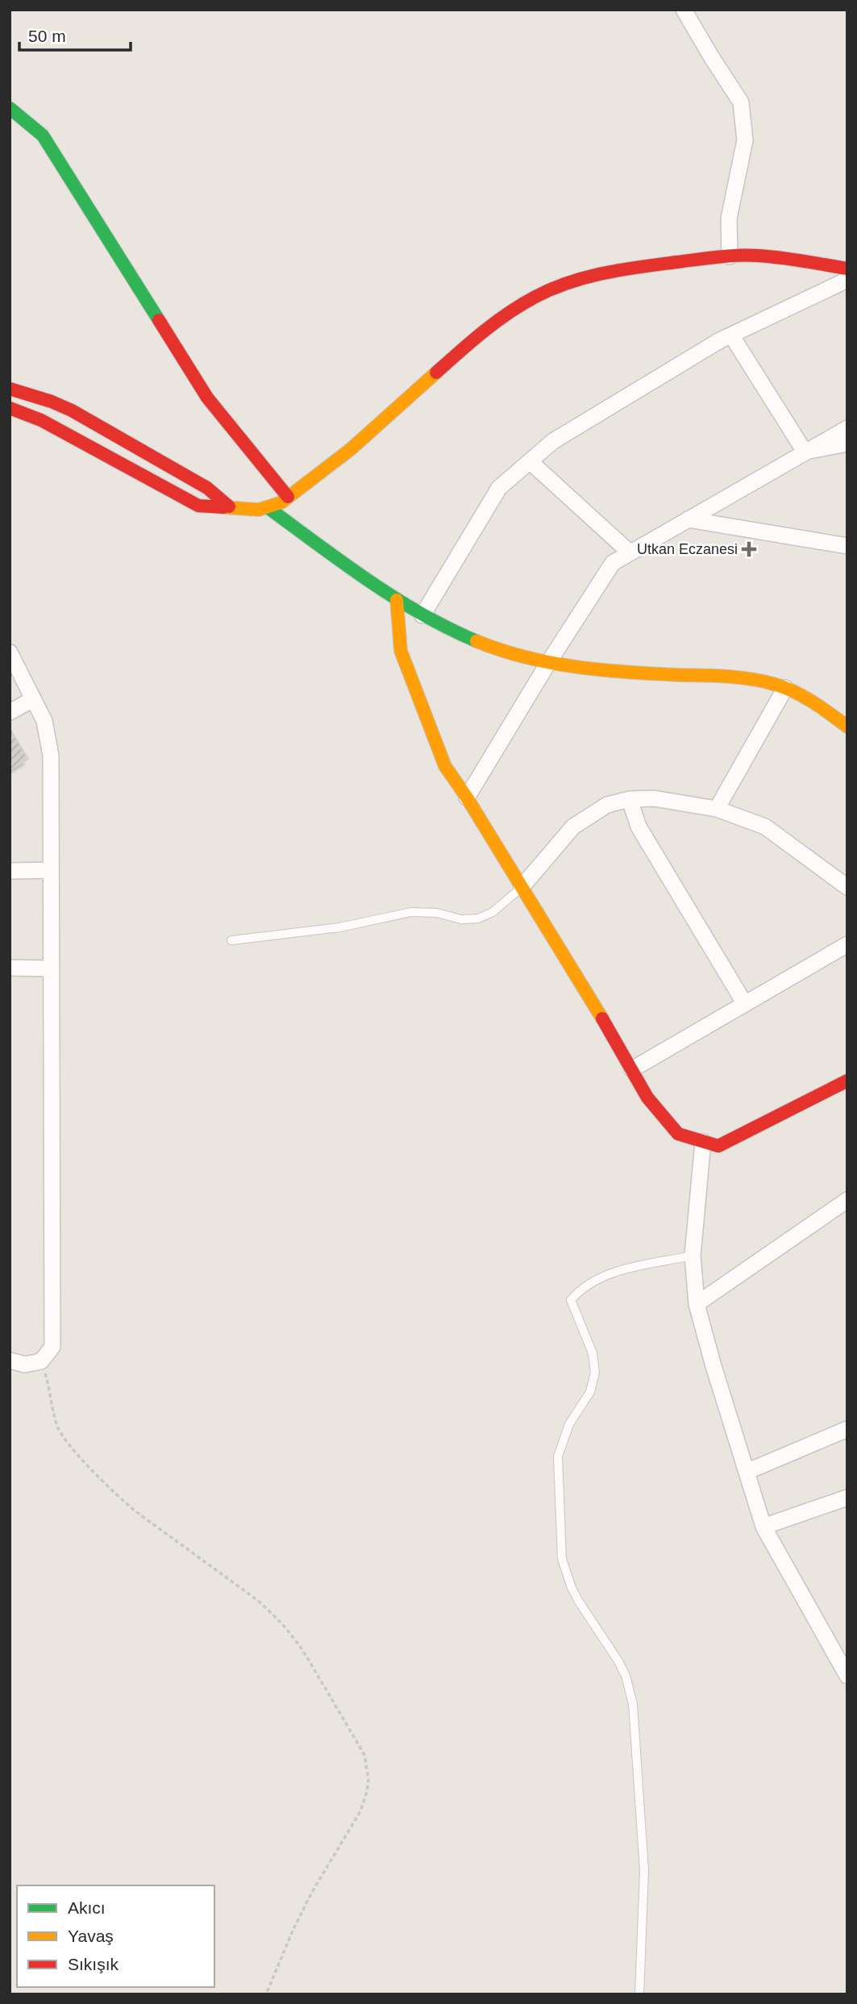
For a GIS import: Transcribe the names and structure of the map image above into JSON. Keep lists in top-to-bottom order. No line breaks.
{"places":{"health":["Utkan Eczanesi"]},"legend":["Akıcı","Yavaş","Sıkışık"],"scale_bar":"50 m"}
